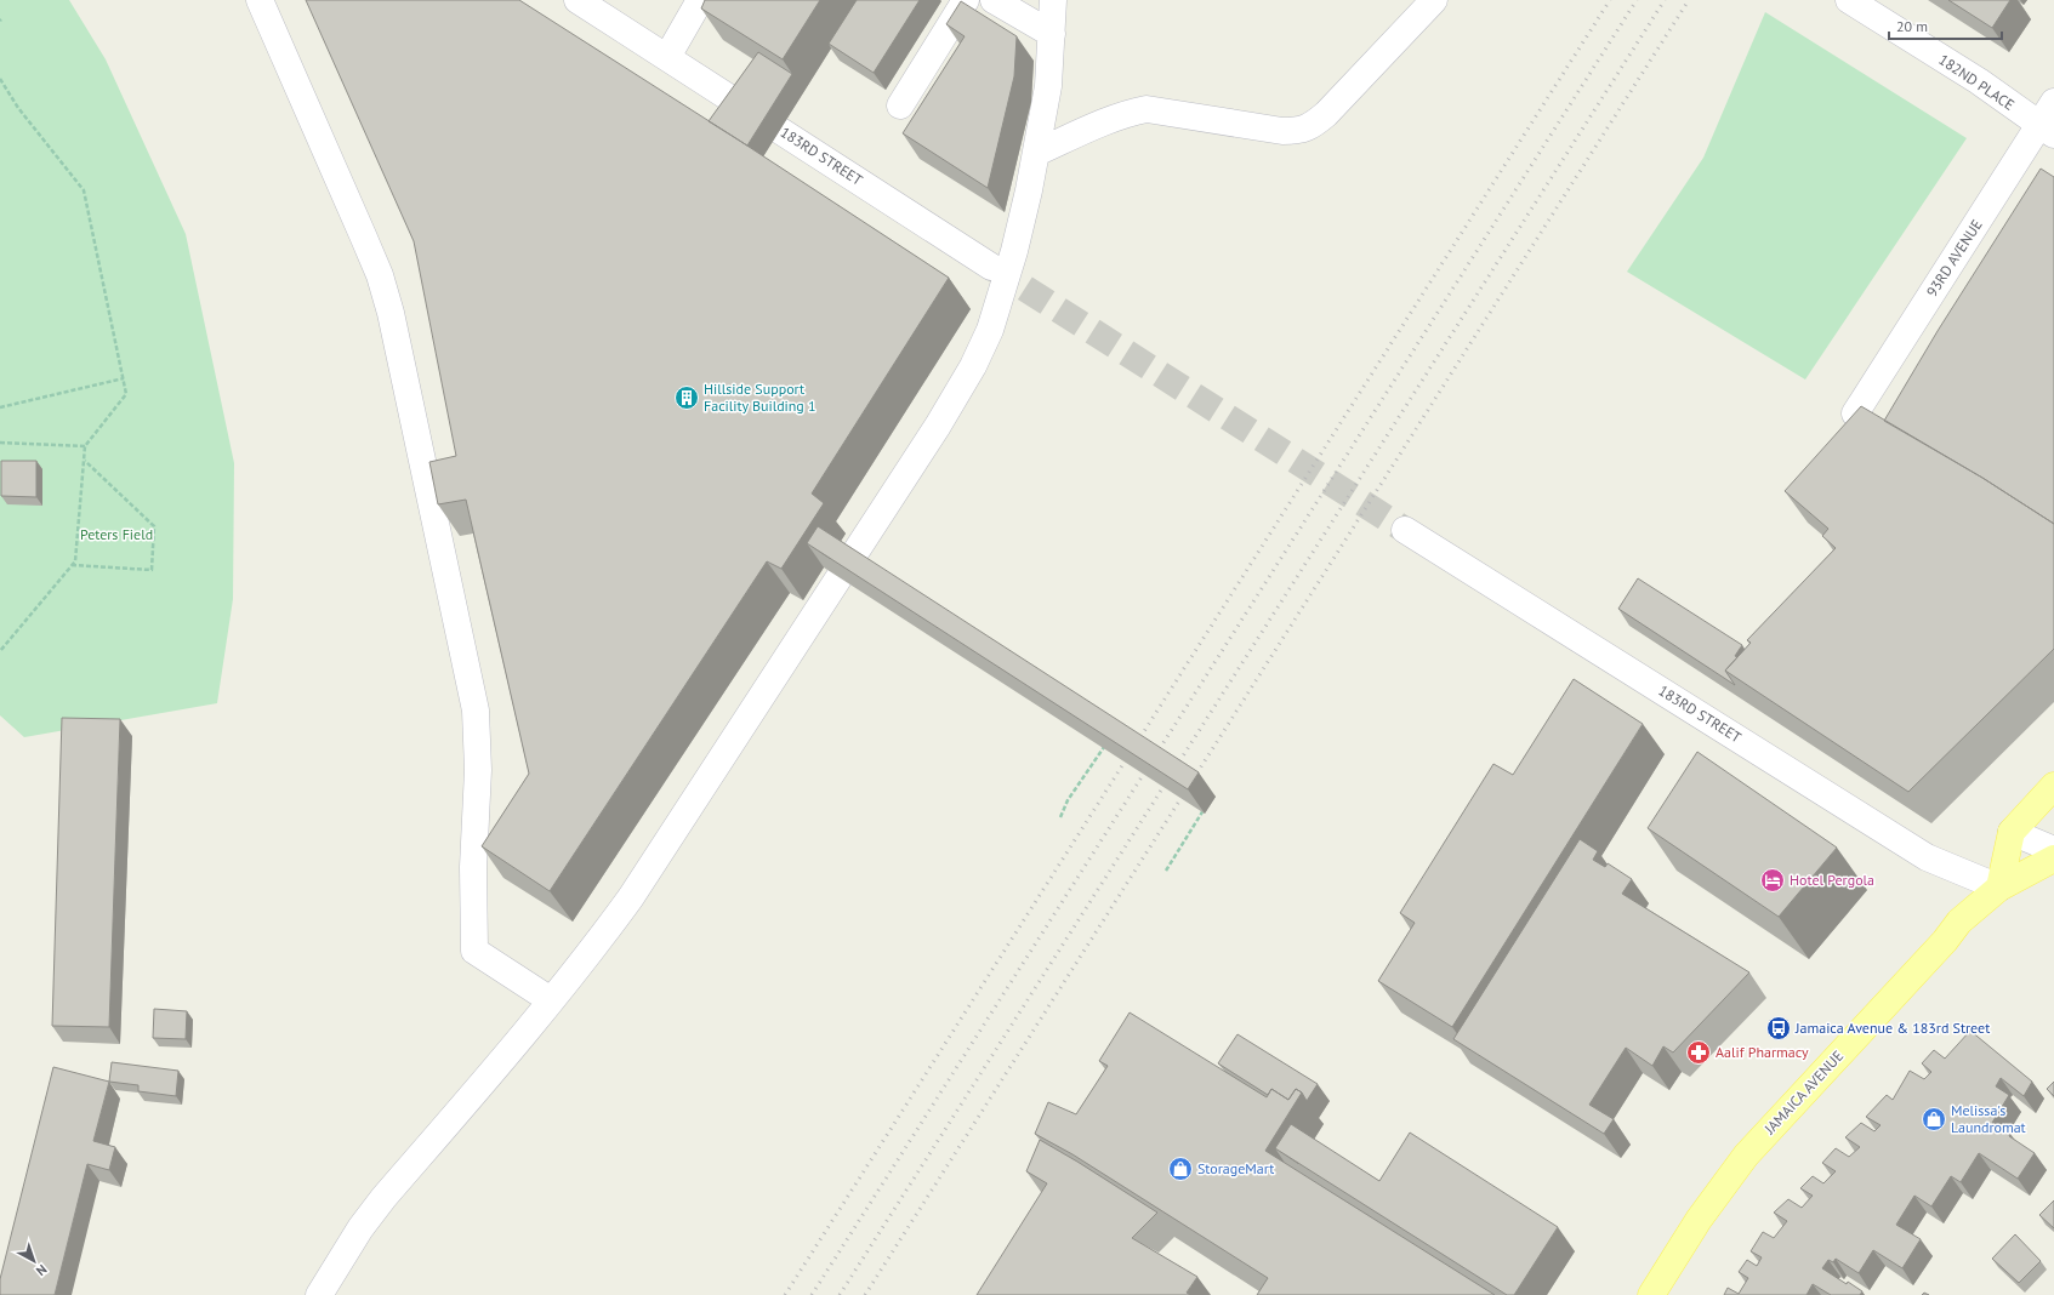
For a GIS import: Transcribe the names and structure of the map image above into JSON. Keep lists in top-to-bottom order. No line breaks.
{"streets":{"main road":["JAMAICA AVENUE"],"street":["182ND PLACE","183RD STREET","93RD AVENUE"]},"crossings":[["182ND PLACE","93RD AVENUE"],["183RD STREET","JAMAICA AVENUE"]],"parks":["Peters Field"],"places":{"building":["Hillside Support Facility Building 1"],"hotel":["Hotel Pergola"],"bus stop":["Jamaica Avenue & 183rd Street"],"pharmacy":["Aalif Pharmacy"],"shop":["Melissa's Laundromat","StorageMart"]},"scale_bar":"20 m","north":"bottom right"}
